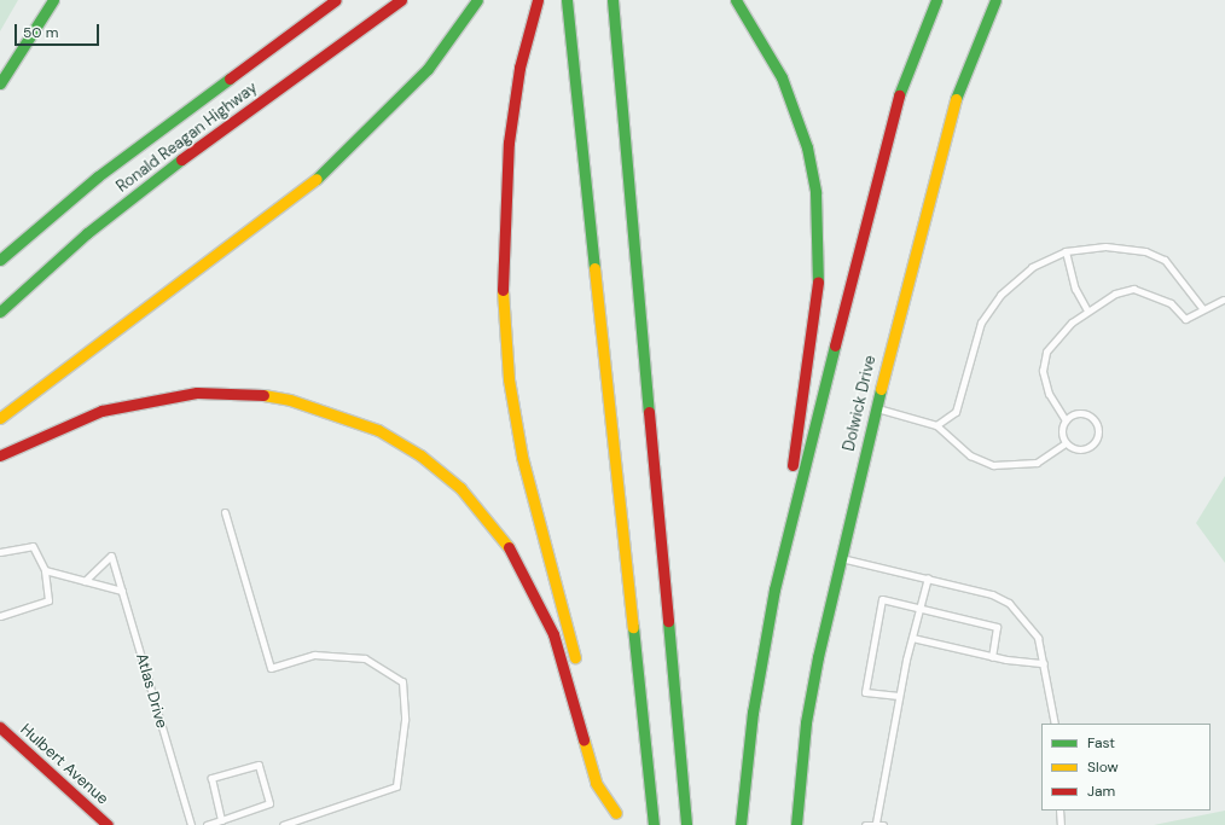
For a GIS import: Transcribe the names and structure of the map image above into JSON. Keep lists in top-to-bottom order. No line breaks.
{"streets":{"main road":["Ronald Reagan Highway","Dolwick Drive","Hulbert Avenue"],"lane":["Atlas Drive"]},"legend":["Fast","Slow","Jam"],"scale_bar":"50 m"}
